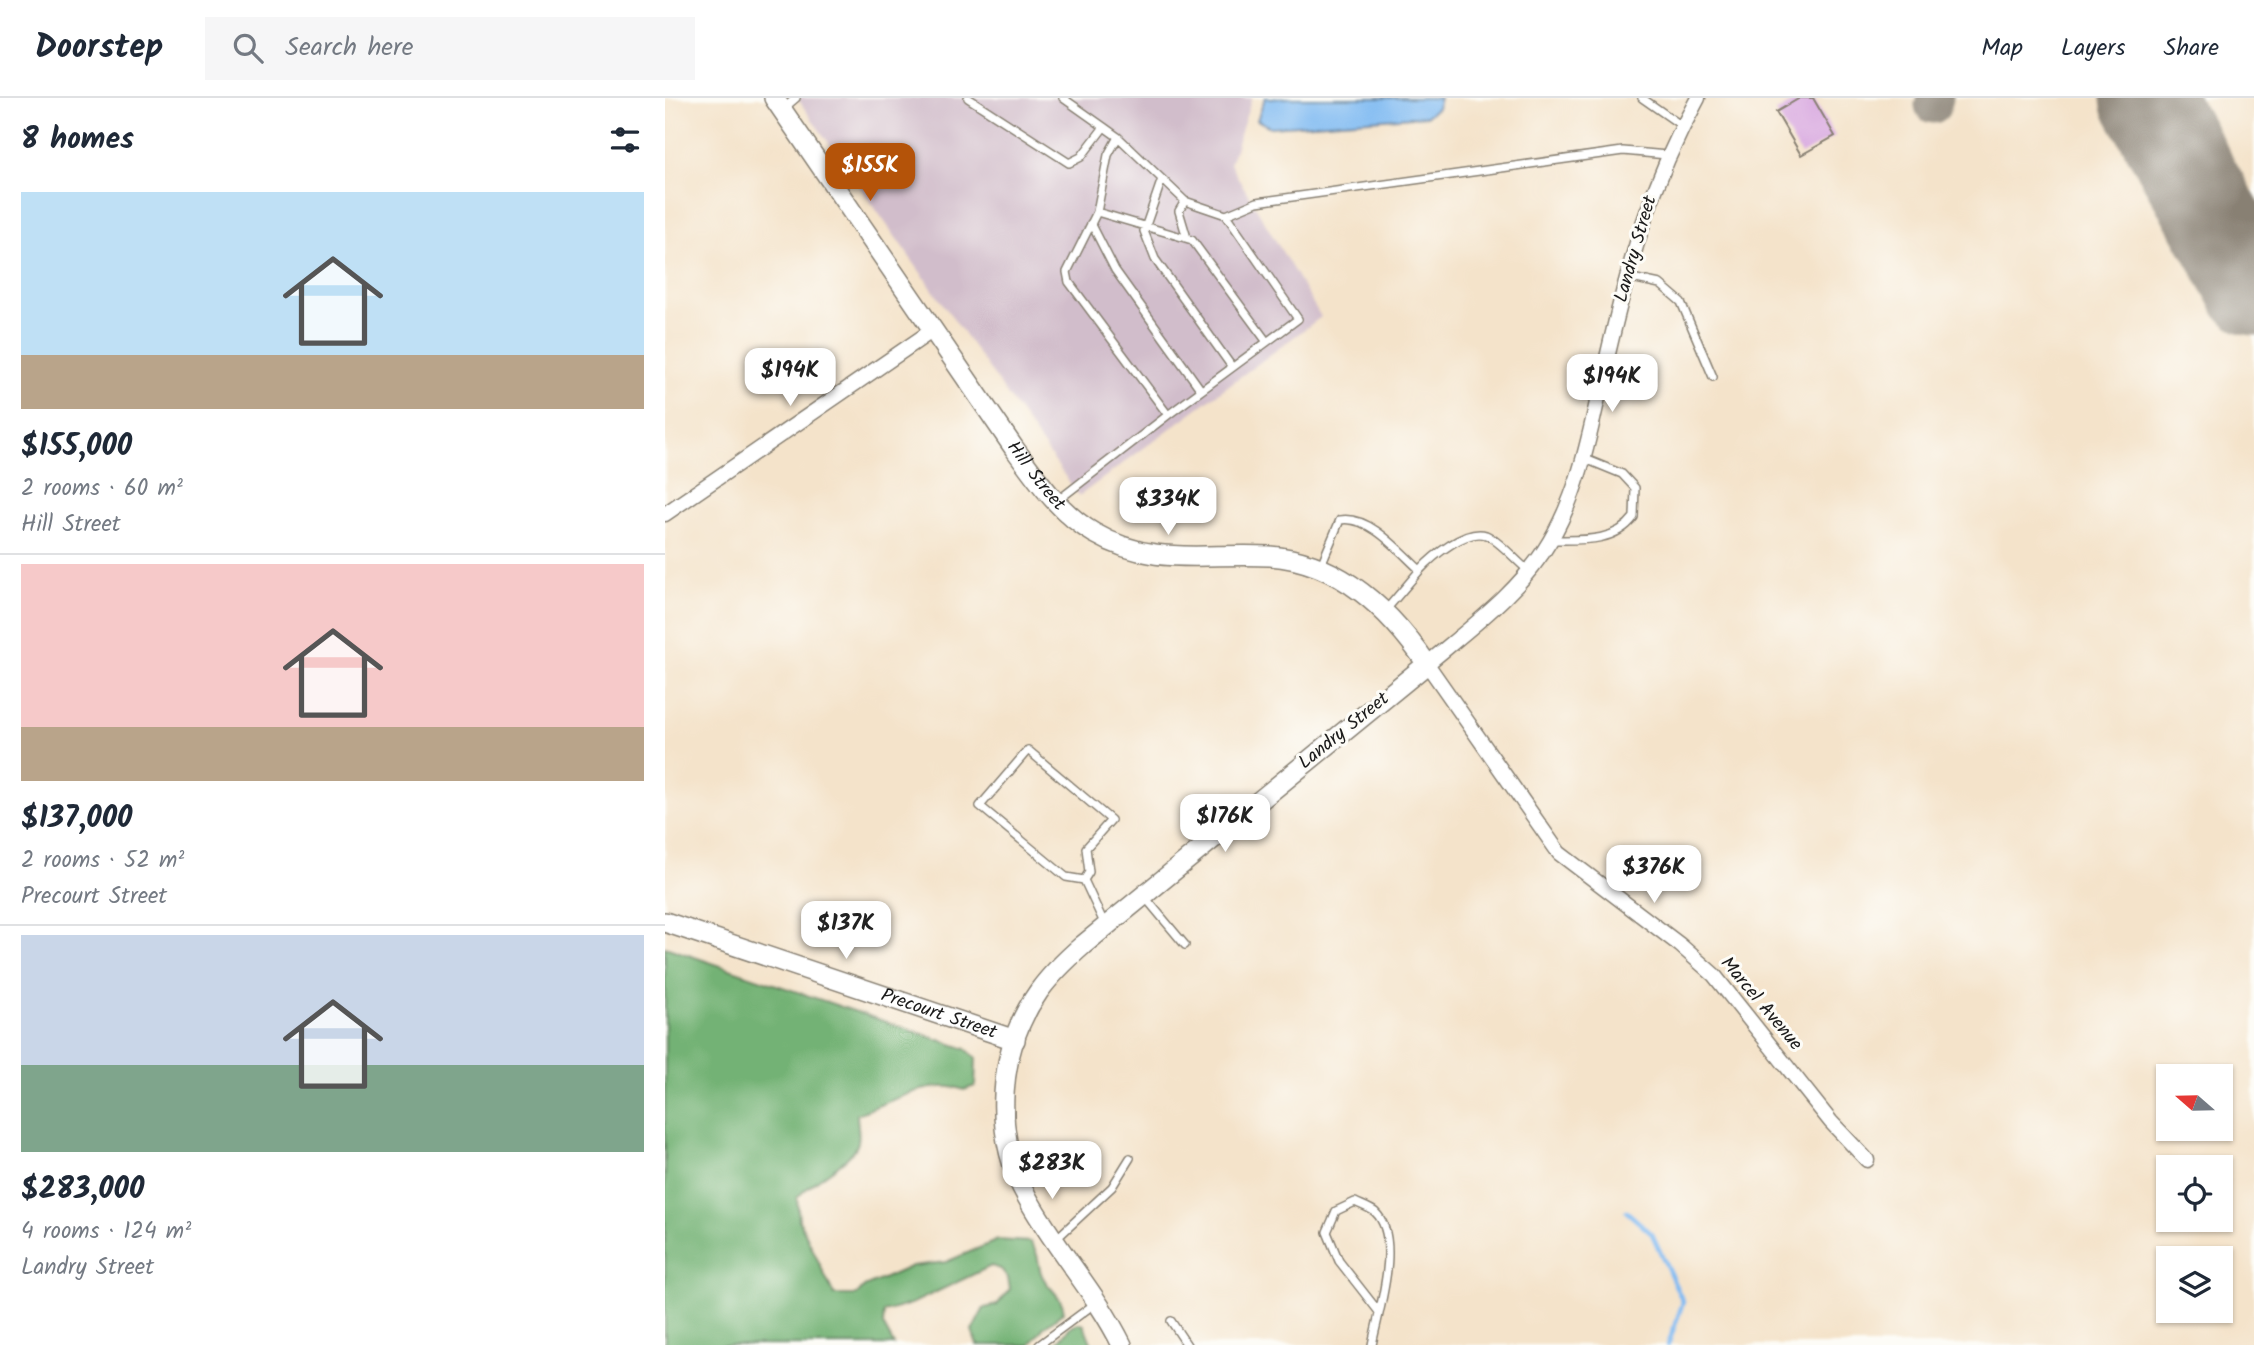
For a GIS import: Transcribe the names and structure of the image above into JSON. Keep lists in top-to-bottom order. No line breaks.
{"streets":{"street":["Landry Street","Hill Street","Marcel Avenue","Precourt Street"]},"crossings":[["Landry Street","Hill Street"],["Landry Street","Marcel Avenue"],["Landry Street","Precourt Street"],["Hill Street","Marcel Avenue"]],"north":"left","page":{"header":"Doorstep","search":"Search here","nav":["Map","Layers","Share"],"heading":"8 homes","price":["$155K","$194K","$194K","$334K","$176K","$376K","$137K","$283K"],"list":[{"name":"$155,000","note":"2 rooms · 60 m² · Hill Street"},{"name":"$137,000","note":"2 rooms · 52 m² · Precourt Street"},{"name":"$283,000","note":"4 rooms · 124 m² · Landry Street"}]}}
